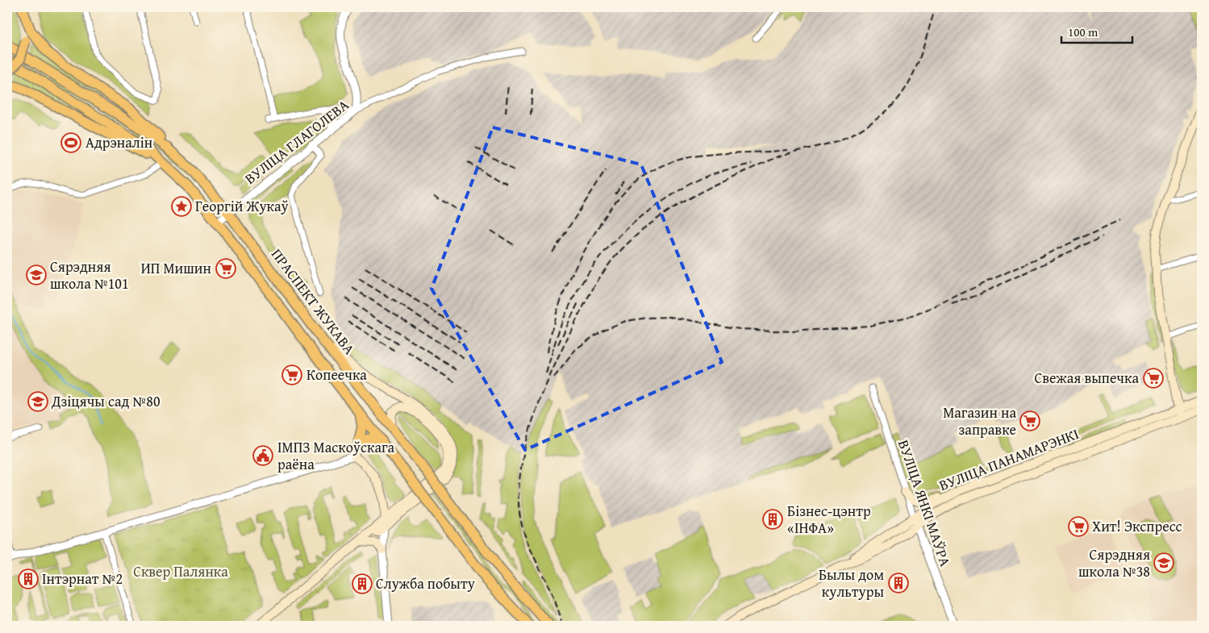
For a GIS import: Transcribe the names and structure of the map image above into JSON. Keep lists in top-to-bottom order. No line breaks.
{"streets":{"main road":["ПРАСПЕКТ ЖУКАВА","ВУЛІЦА ПАНАМАРЭНКІ"],"street":["ВУЛІЦА ГЛАГОЛЕВА","ВУЛІЦА ЯНКІ МАЎРА"]},"crossings":[["ВУЛІЦА ГЛАГОЛЕВА","ПРАСПЕКТ ЖУКАВА"],["ВУЛІЦА ПАНАМАРЭНКІ","ВУЛІЦА ЯНКІ МАЎРА"]],"parks":["Сквер Палянка"],"places":{"sports":["Адрэналін"],"place":["Георгій Жукаў"],"supermarket":["ИП Мишин","Копеечка","Свежая выпечка","Магазин на заправке","Хит! Экспресс"],"school or university":["Сярэдняя школа №101","Дзіцячы сад №80","Сярэдняя школа №38"],"public building":["ІМПЗ Маскоўскага раёна"],"building":["Бізнес-цэнтр «ІНФА»","Інтэрнат №2","Былы дом культуры","Служба побыту"]},"scale_bar":"100 m"}
